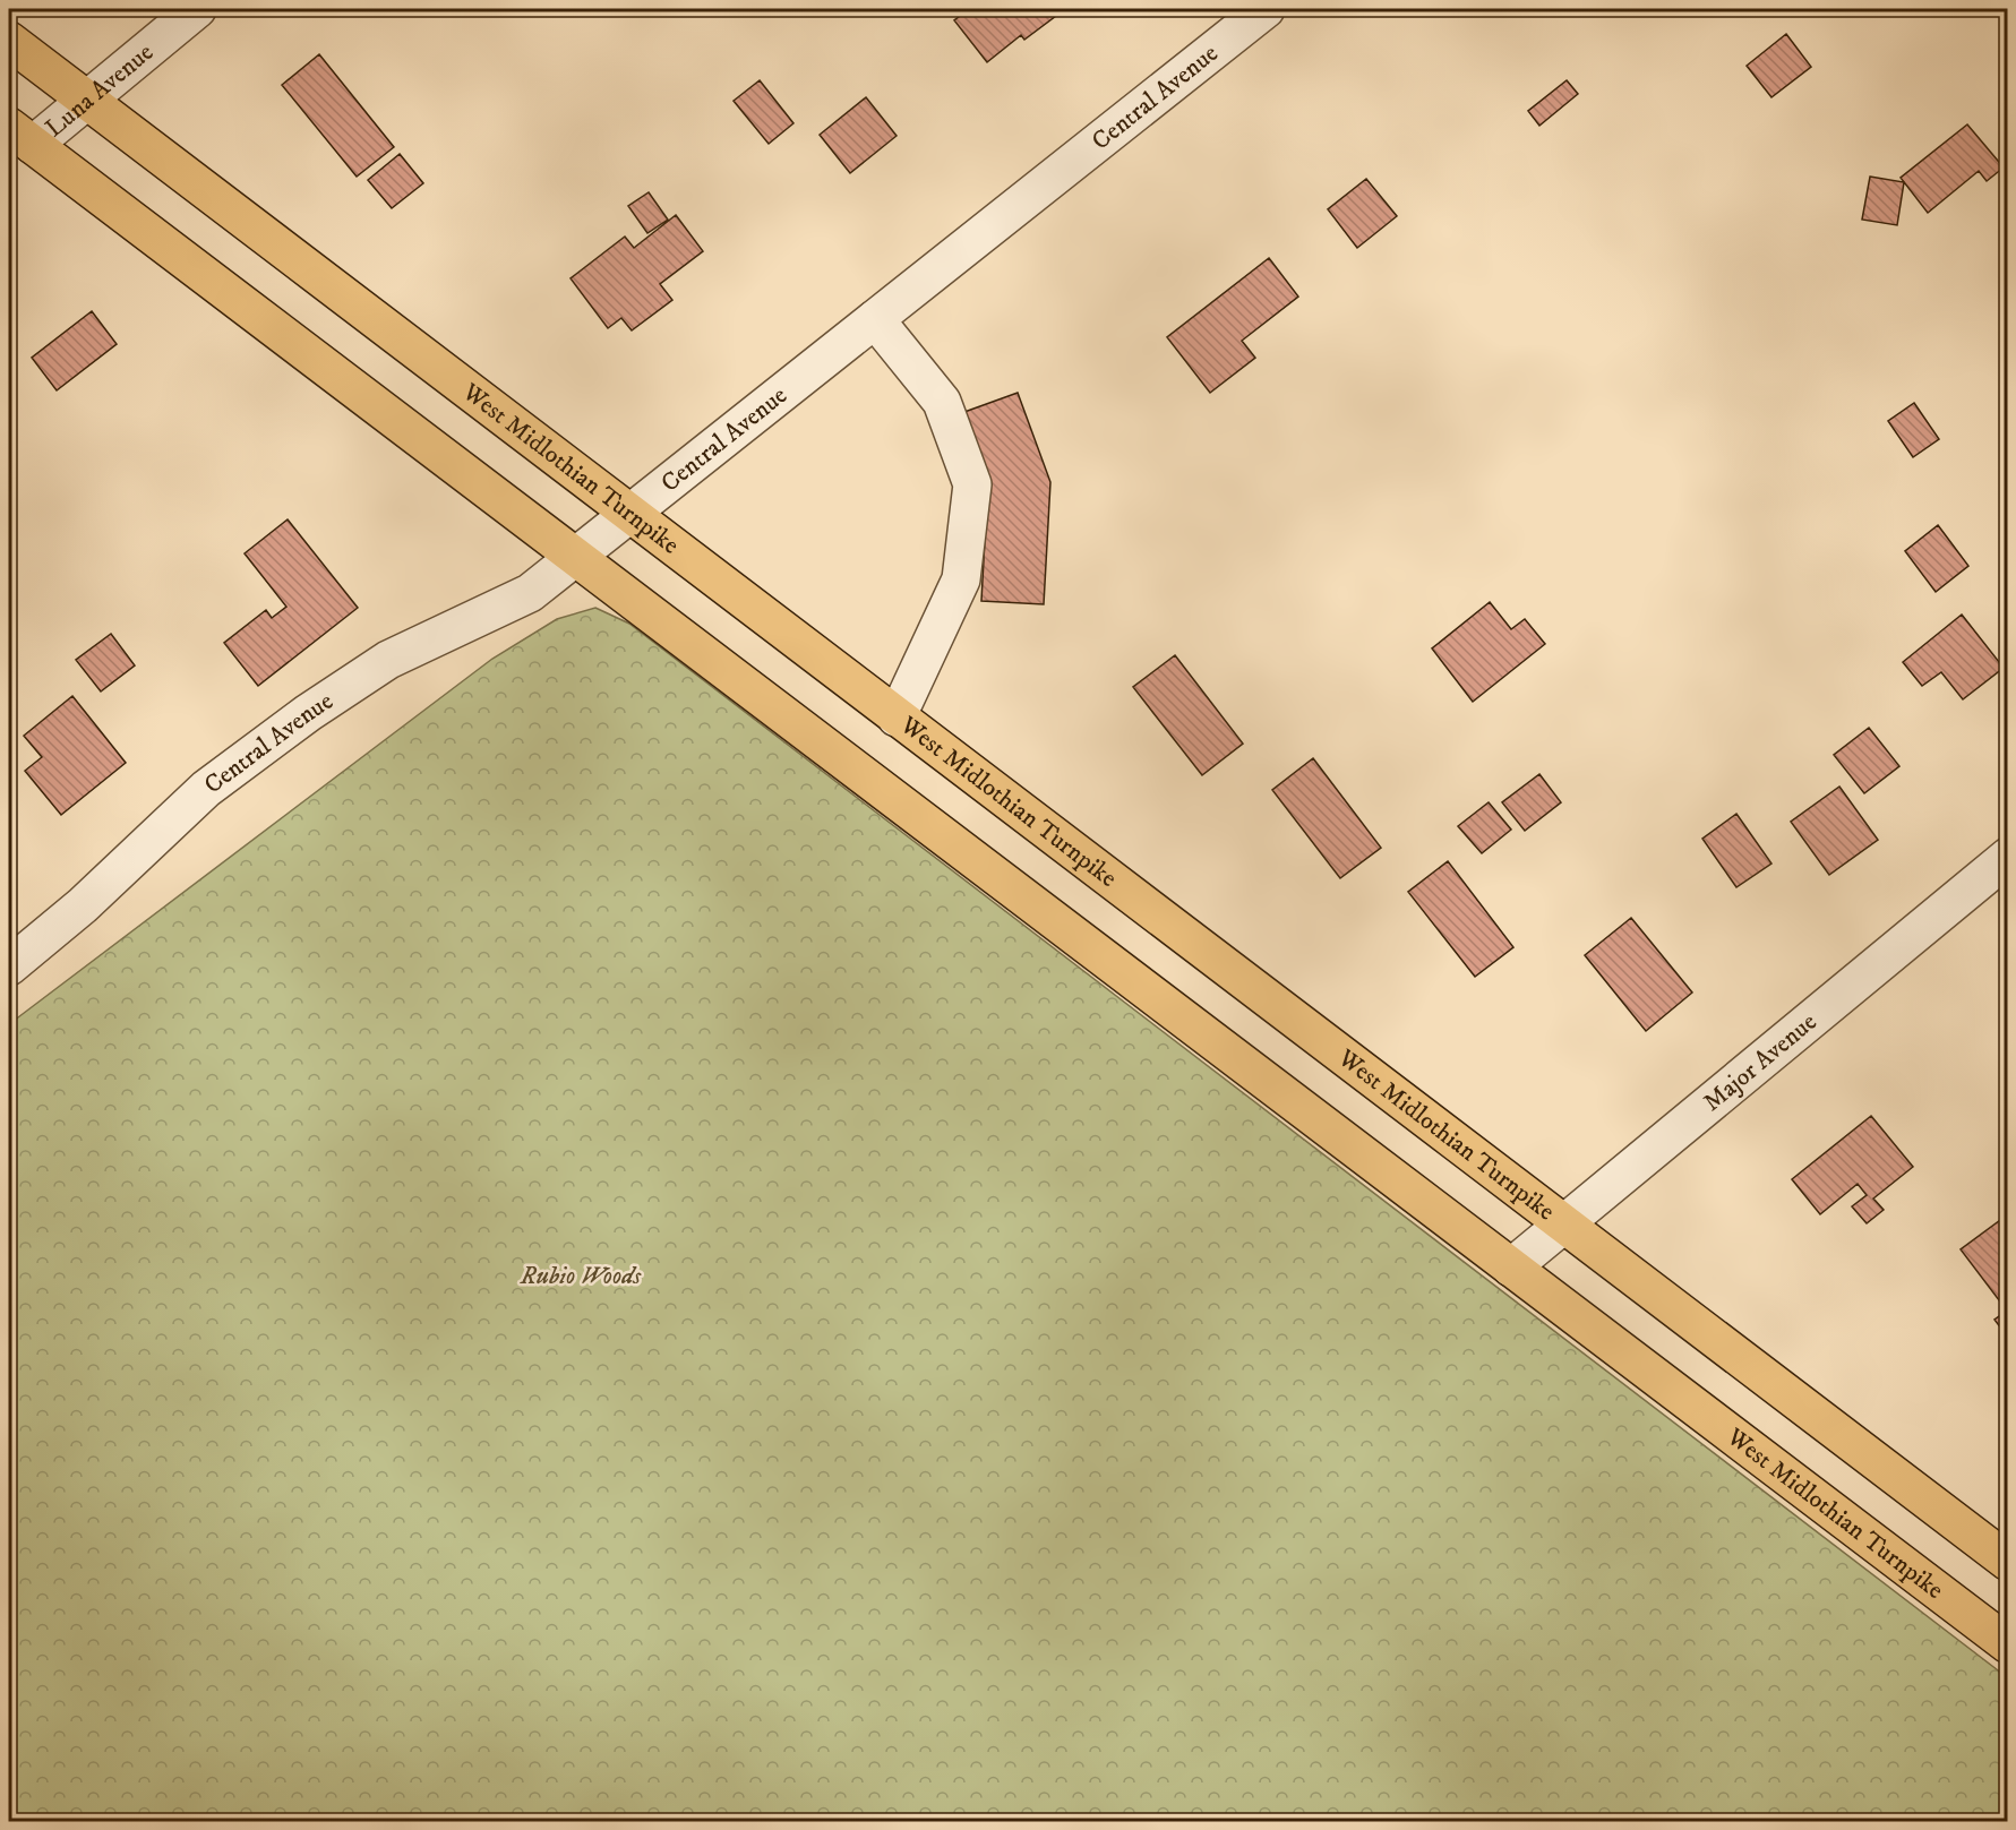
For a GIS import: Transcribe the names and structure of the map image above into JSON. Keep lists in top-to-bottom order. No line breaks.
{"streets":{"main road":["West Midlothian Turnpike"],"street":["Luna Avenue","Central Avenue","Major Avenue"]},"crossings":[["Luna Avenue","West Midlothian Turnpike"],["Central Avenue","West Midlothian Turnpike"],["West Midlothian Turnpike","Major Avenue"]],"parks":["Rubio Woods"]}
